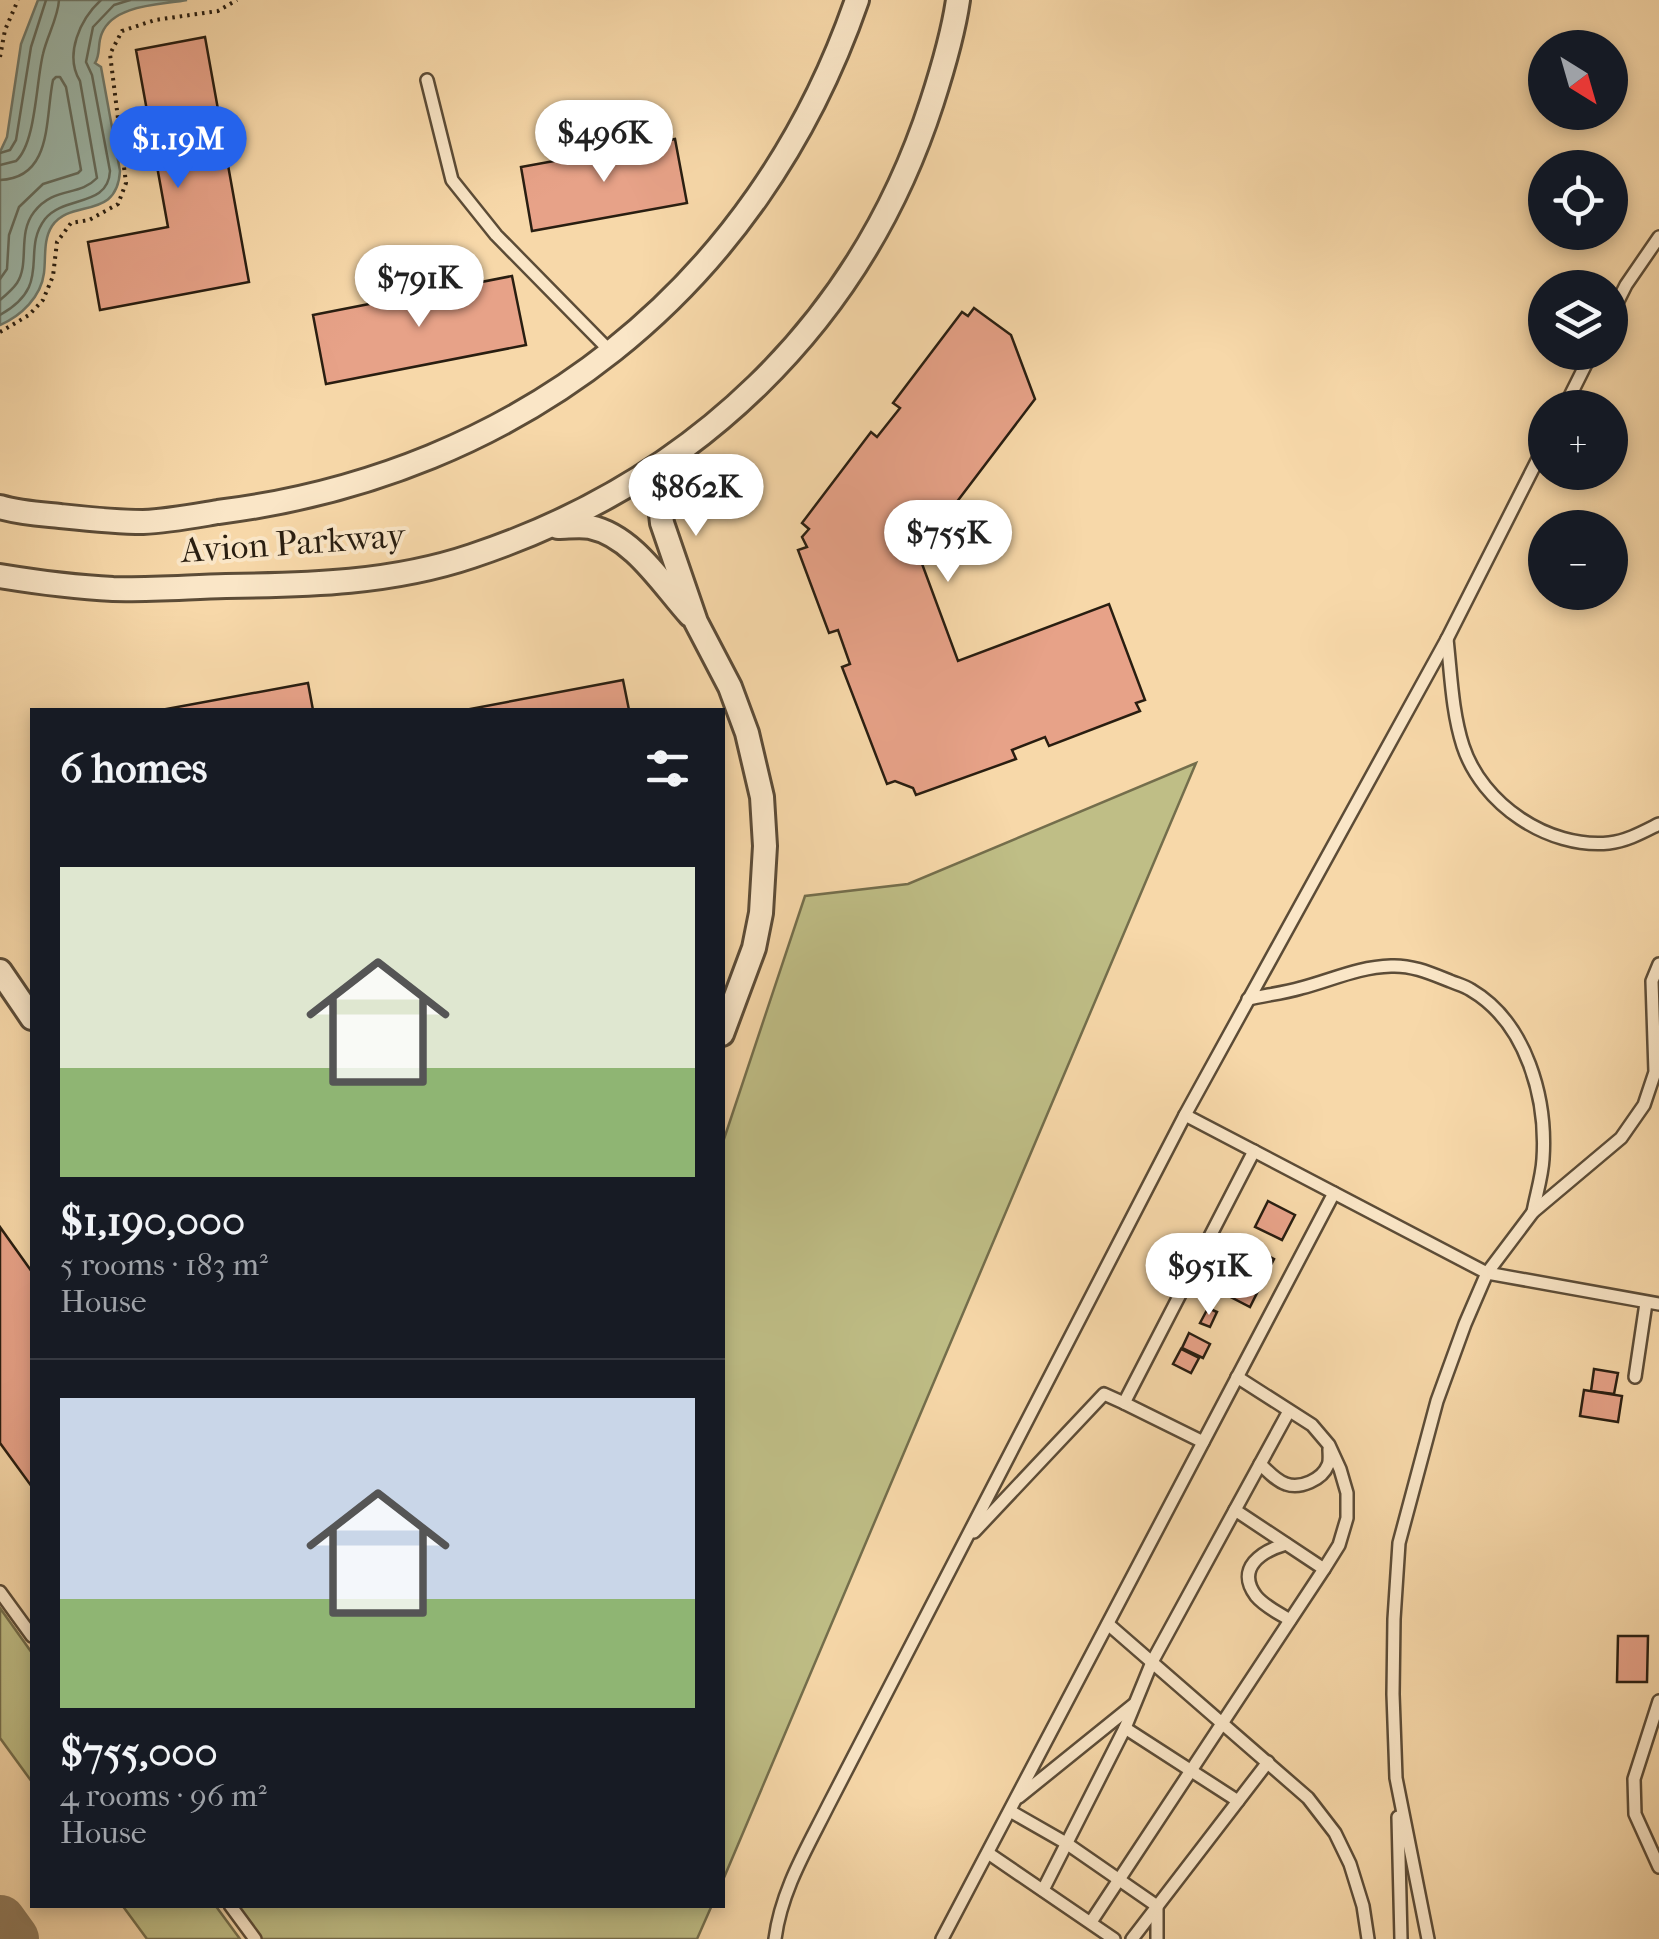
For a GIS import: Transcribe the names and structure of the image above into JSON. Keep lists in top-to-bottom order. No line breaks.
{"streets":{"street":["Avion Parkway"]},"north":"bottom right","page":{"map_buttons":["+","−"],"price":["$496K","$1.19M","$791K","$862K","$755K","$951K"],"heading":"6 homes","list":[{"name":"$1,190,000","note":"5 rooms · 183 m² · House"},{"name":"$755,000","note":"4 rooms · 96 m² · House"}]}}
